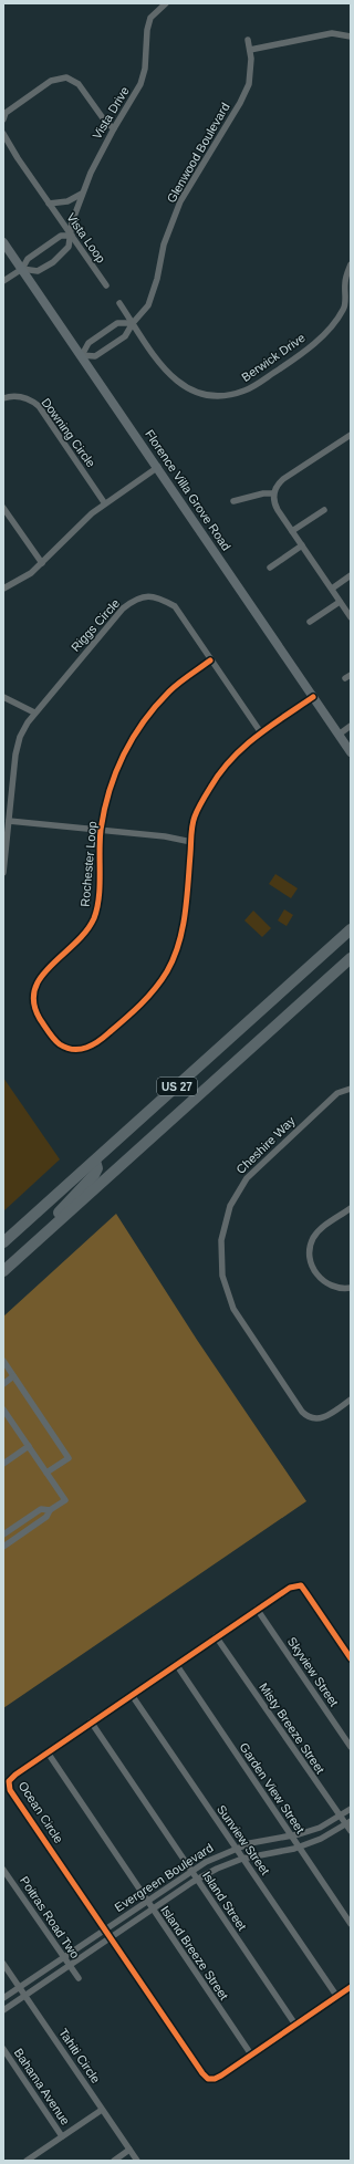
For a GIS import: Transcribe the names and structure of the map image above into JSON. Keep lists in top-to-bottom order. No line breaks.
{"streets":{"highway":["US 27"],"street":["Vista Drive","Glenwood Boulevard","Vista Loop","Berwick Drive","Downing Circle","Florence Villa Grove Road","Riggs Circle","Rochester Loop","Cheshire Way","Skyview Street","Misty Breeze Street","Garden View Street","Ocean Circle","Sunview Street","Evergreen Boulevard","Island Street","Poitras Road Two","Island Breeze Street","Tahiti Circle","Bahama Avenue"]},"crossings":[["Vista Drive","Vista Loop"],["Vista Drive","Florence Villa Grove Road"],["Glenwood Boulevard","Berwick Drive"],["Glenwood Boulevard","Florence Villa Grove Road"],["Florence Villa Grove Road","Rochester Loop"],["Riggs Circle","Rochester Loop"],["Skyview Street","Ocean Circle"],["Misty Breeze Street","Ocean Circle"],["Misty Breeze Street","Evergreen Boulevard"],["Garden View Street","Ocean Circle"],["Garden View Street","Evergreen Boulevard"],["Ocean Circle","Sunview Street"],["Ocean Circle","Evergreen Boulevard"],["Ocean Circle","Island Street"],["Ocean Circle","Island Breeze Street"],["Sunview Street","Evergreen Boulevard"],["Evergreen Boulevard","Island Street"],["Evergreen Boulevard","Poitras Road Two"],["Evergreen Boulevard","Island Breeze Street"],["Evergreen Boulevard","Tahiti Circle"]]}
